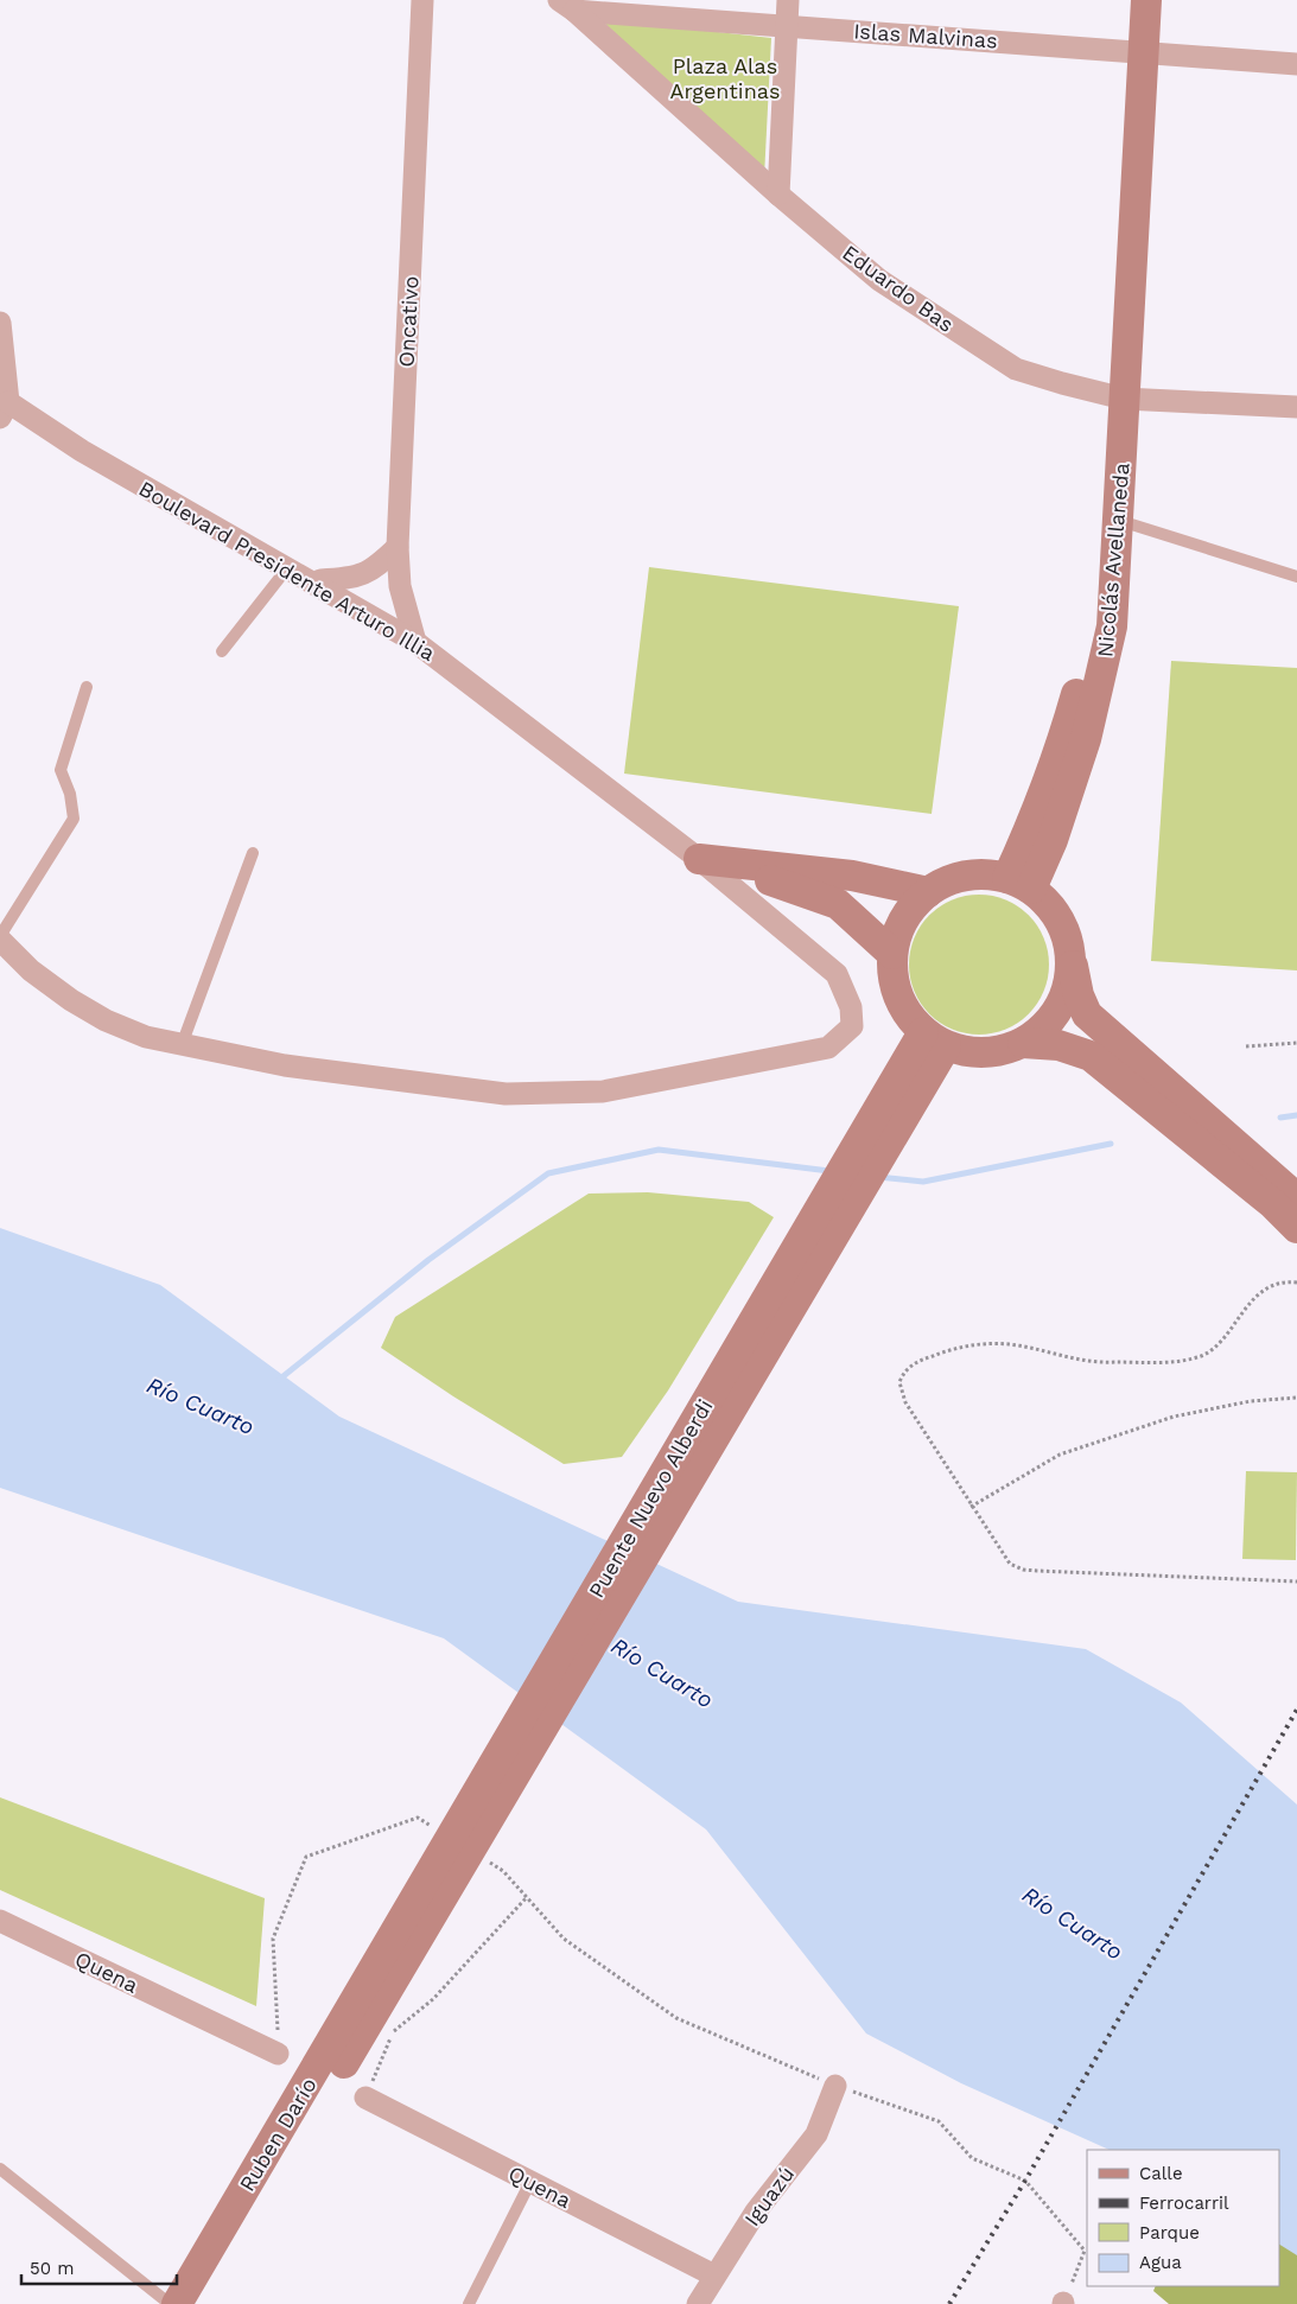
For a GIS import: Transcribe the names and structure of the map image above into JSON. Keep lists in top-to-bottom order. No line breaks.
{"streets":{"main road":["Nicolás Avellaneda","Puente Nuevo Alberdi","Ruben Darío"],"street":["Islas Malvinas","Eduardo Bas","Oncativo","Boulevard Presidente Arturo Illia","Quena","Iguazú"]},"crossings":[["Islas Malvinas","Eduardo Bas"],["Islas Malvinas","Nicolás Avellaneda"],["Eduardo Bas","Nicolás Avellaneda"],["Oncativo","Boulevard Presidente Arturo Illia"],["Nicolás Avellaneda","Puente Nuevo Alberdi"],["Puente Nuevo Alberdi","Ruben Darío"],["Quena","Iguazú"]],"water":["Río Cuarto"],"parks":["Plaza Alas Argentinas"],"legend":["Calle","Ferrocarril","Parque","Agua"],"scale_bar":"50 m"}
